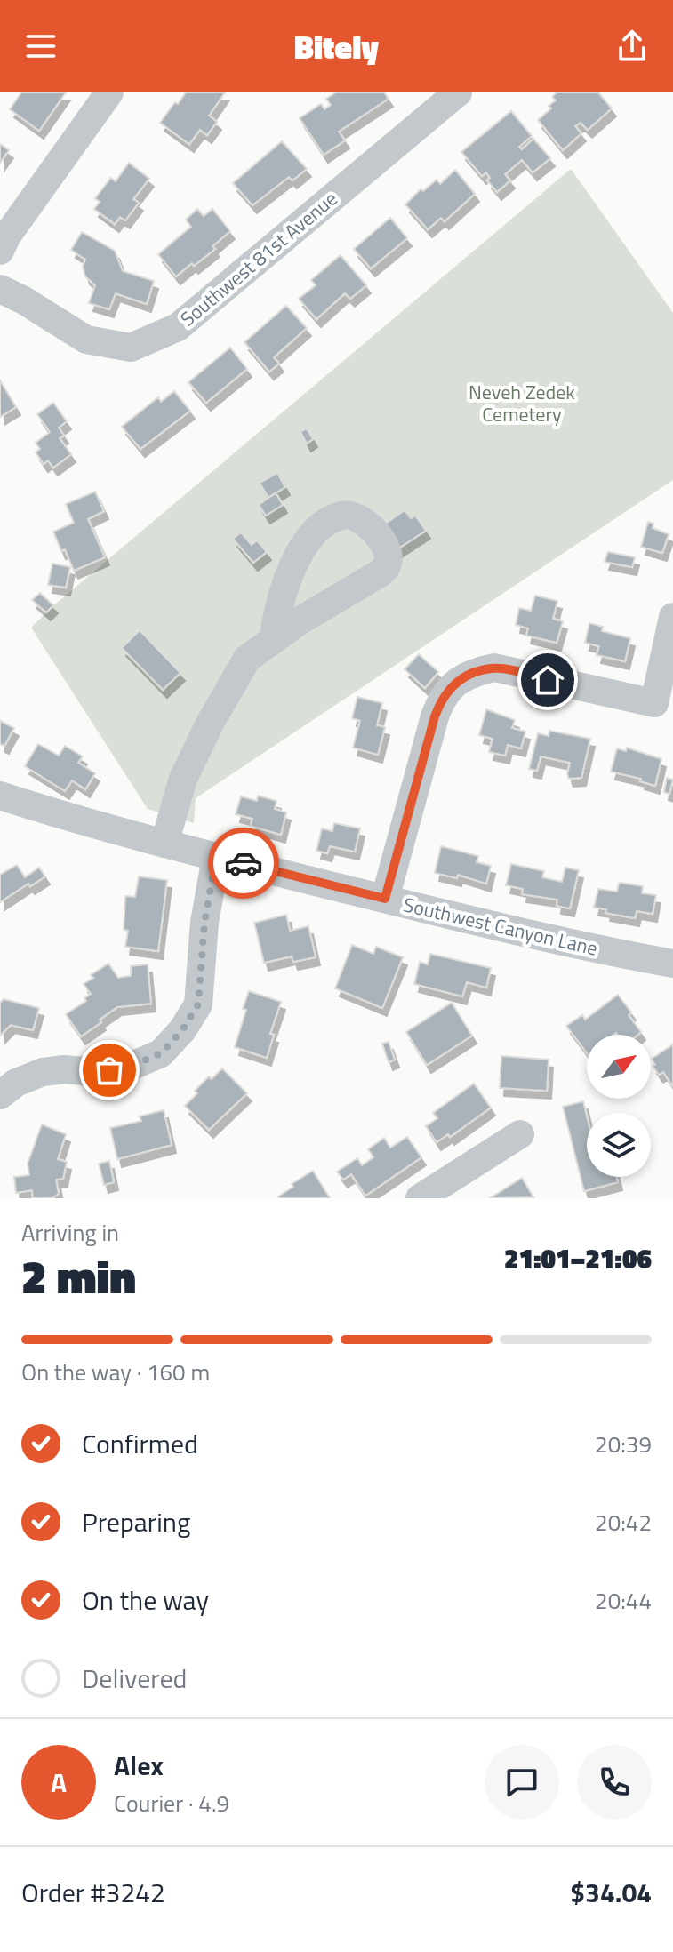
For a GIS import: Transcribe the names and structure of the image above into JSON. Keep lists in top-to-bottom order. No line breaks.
{"streets":{"street":["Southwest 81st Avenue","Southwest Canyon Lane"]},"parks":["Neveh Zedek Cemetery"],"north":"top right","page":{"header":"Bitely","heading":["2 min","Arriving in","21:01–21:06"],"panel":["Alex","Courier · 4.9","Order #3242","$34.04"],"bar":"On the way · 160 m","list":[["Confirmed","20:39"],["Preparing","20:42"],["On the way","20:44"],"Delivered"],"round":"A"}}
